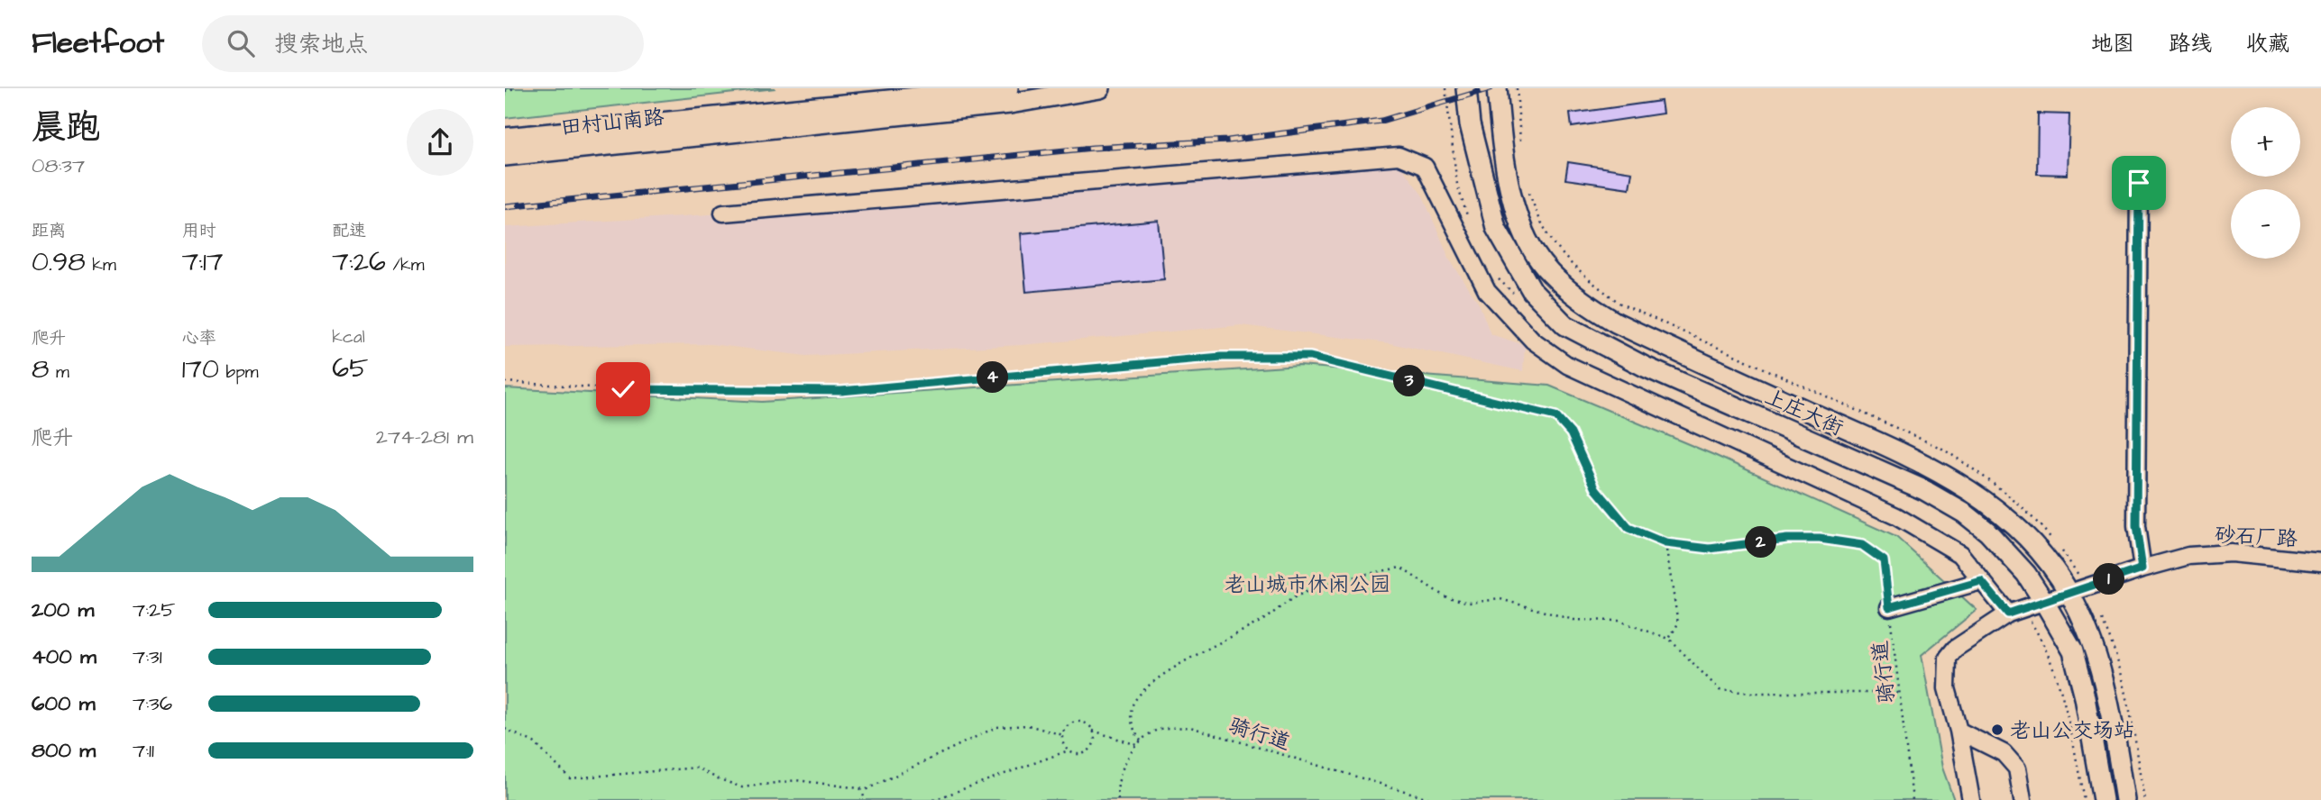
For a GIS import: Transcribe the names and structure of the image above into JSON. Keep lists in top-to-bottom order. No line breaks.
{"streets":{"main road":["田村山南路","上庄大街"],"street":["砂石厂路"],"path":["骑行道"]},"crossings":[["上庄大街","砂石厂路"]],"parks":["老山城市休闲公园"],"places":["老山公交场站"],"page":{"header":"Fleetfoot","search":"搜索地点","nav":["地图","路线","收藏"],"heading":["晨跑","08:37"],"map_buttons":["+","−"],"stats":[["距离","0.98 km"],["用时","7:17"],["配速","7:26 /km"],["爬升","8 m"],["心率","170 bpm"],["kcal","65"]],"pins":["4","3","2","1"],"chart":["爬升","274–281 m"],"list":[{"name":"200 m","note":"7:25"},{"name":"400 m","note":"7:31"},{"name":"600 m","note":"7:36"},{"name":"800 m","note":"7:11"}]}}
